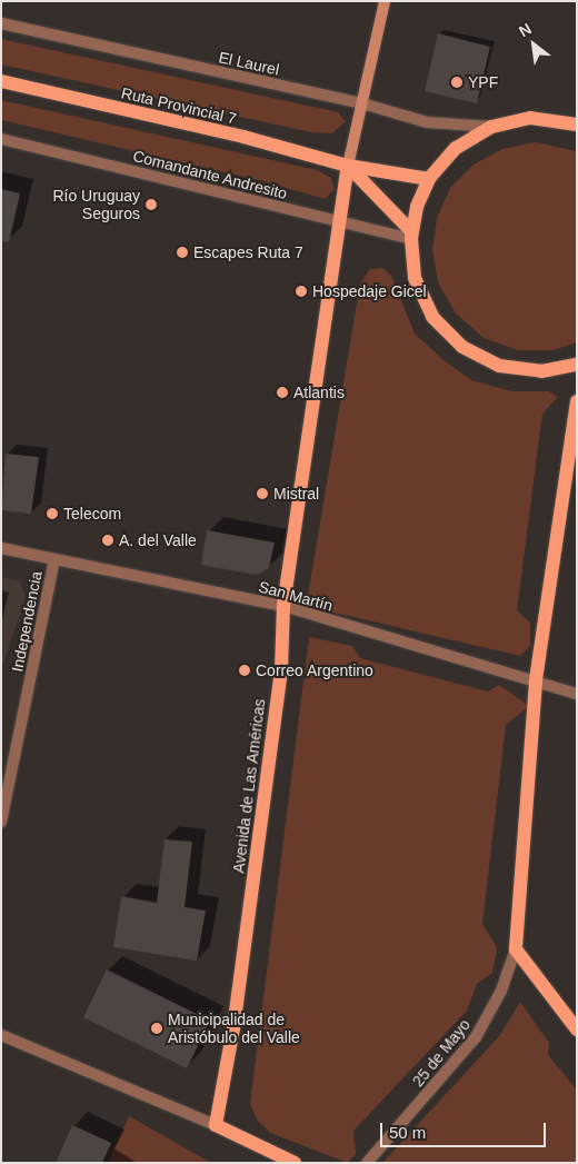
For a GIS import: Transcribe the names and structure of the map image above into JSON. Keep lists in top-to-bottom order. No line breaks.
{"streets":{"main road":["Ruta Provincial 7","Avenida de Las Américas"],"street":["El Laurel","Comandante Andresito","San Martín","Independencia","25 de Mayo"]},"crossings":[["Ruta Provincial 7","Avenida de Las Américas"],["Comandante Andresito","Avenida de Las Américas"],["San Martín","Independencia"],["San Martín","Avenida de Las Américas"]],"places":["YPF","Río Uruguay Seguros","Escapes Ruta 7","Hospedaje Gicel","Atlantis","Mistral","Telecom","A. del Valle","Correo Argentino","Municipalidad de Aristóbulo del Valle"],"scale_bar":"50 m","north":"top left"}
